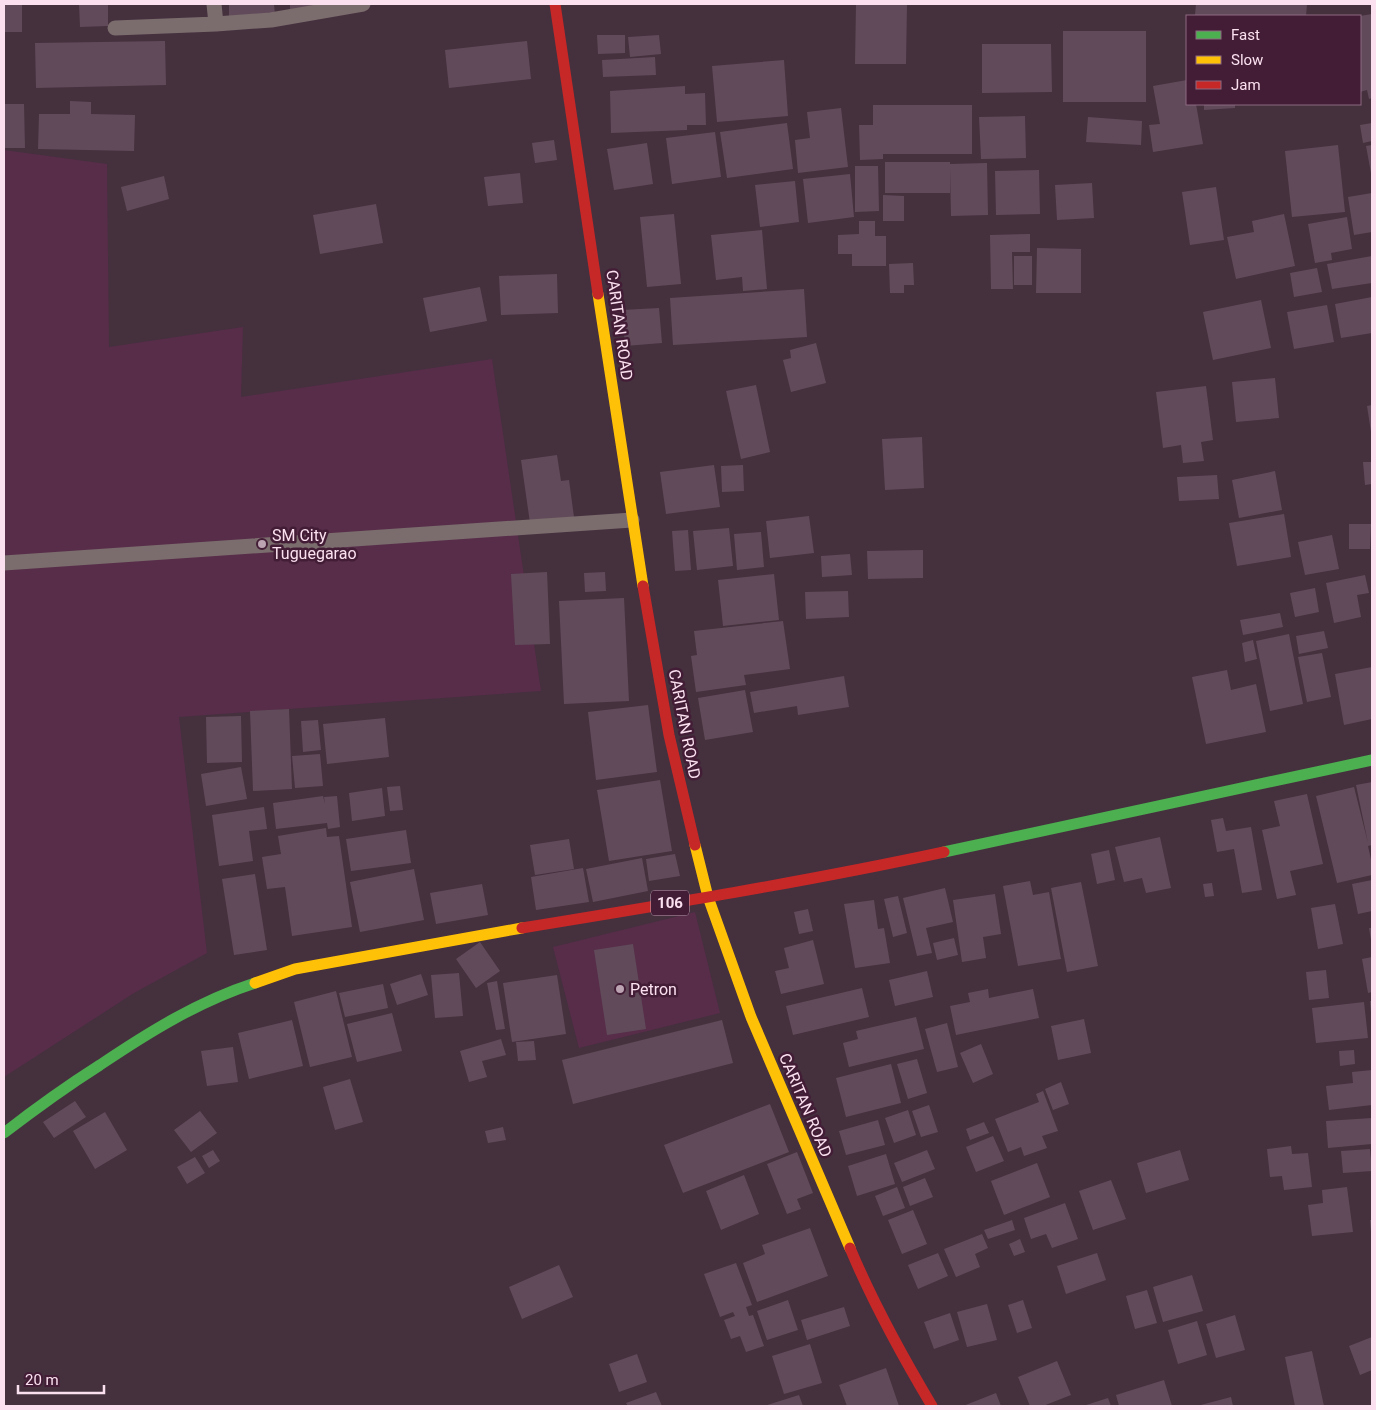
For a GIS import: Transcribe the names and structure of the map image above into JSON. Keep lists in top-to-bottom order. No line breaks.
{"streets":{"main road":["CARITAN ROAD","106"]},"crossings":[["CARITAN ROAD","106"]],"places":["SM City Tuguegarao","Petron"],"legend":["Fast","Slow","Jam"],"scale_bar":"20 m"}
